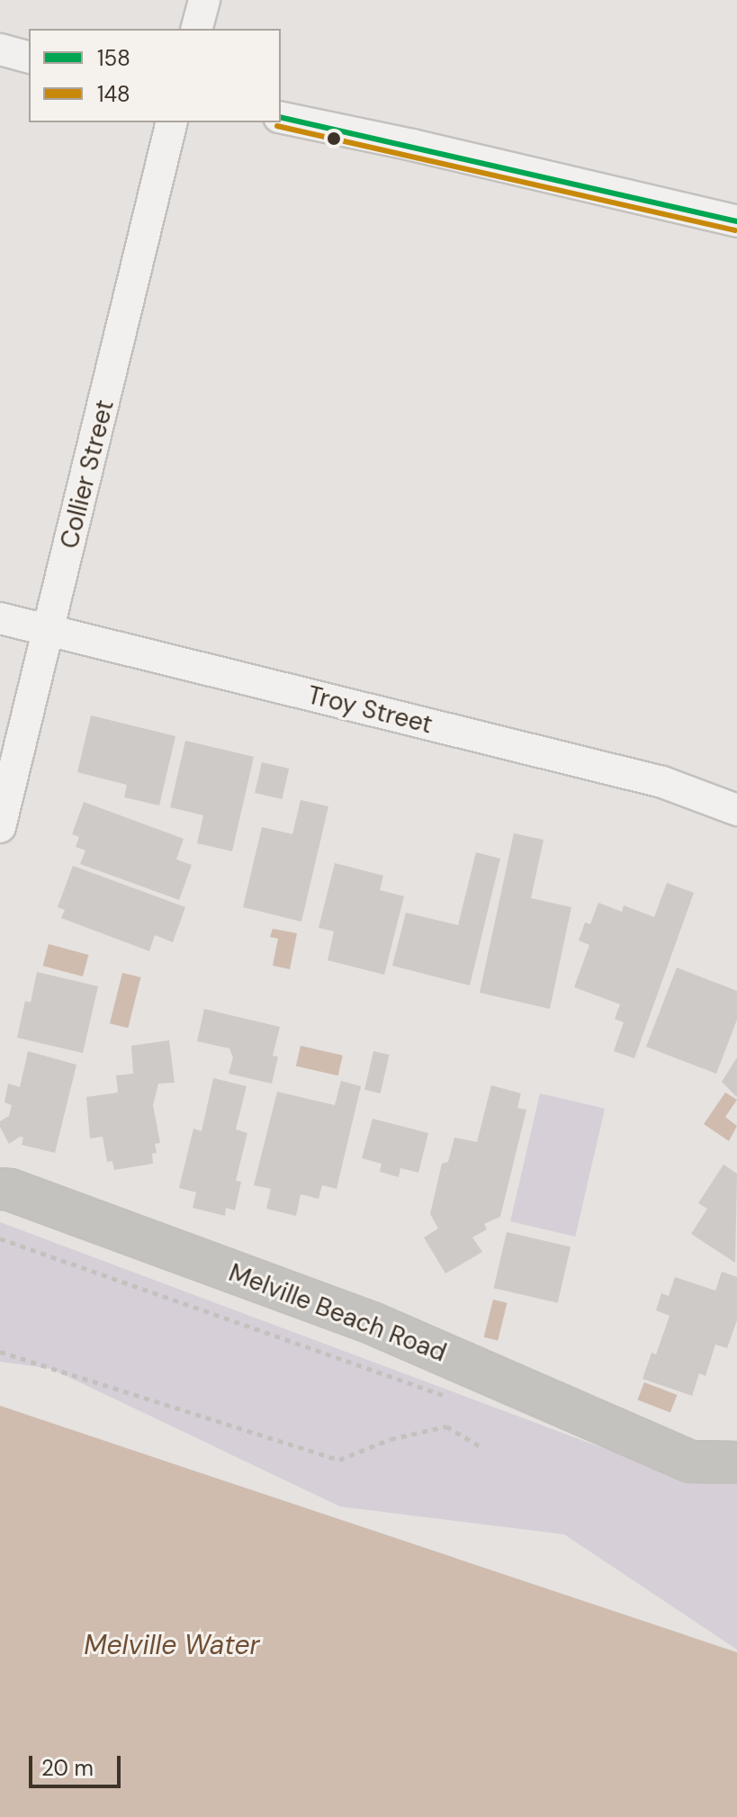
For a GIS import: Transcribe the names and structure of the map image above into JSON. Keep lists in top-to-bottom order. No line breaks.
{"streets":{"street":["Collier Street","Troy Street","Melville Beach Road"]},"crossings":[["Collier Street","Troy Street"]],"water":["Melville Water"],"lines":["transit line 158","transit line 148"],"legend":["158","148"],"scale_bar":"20 m"}
